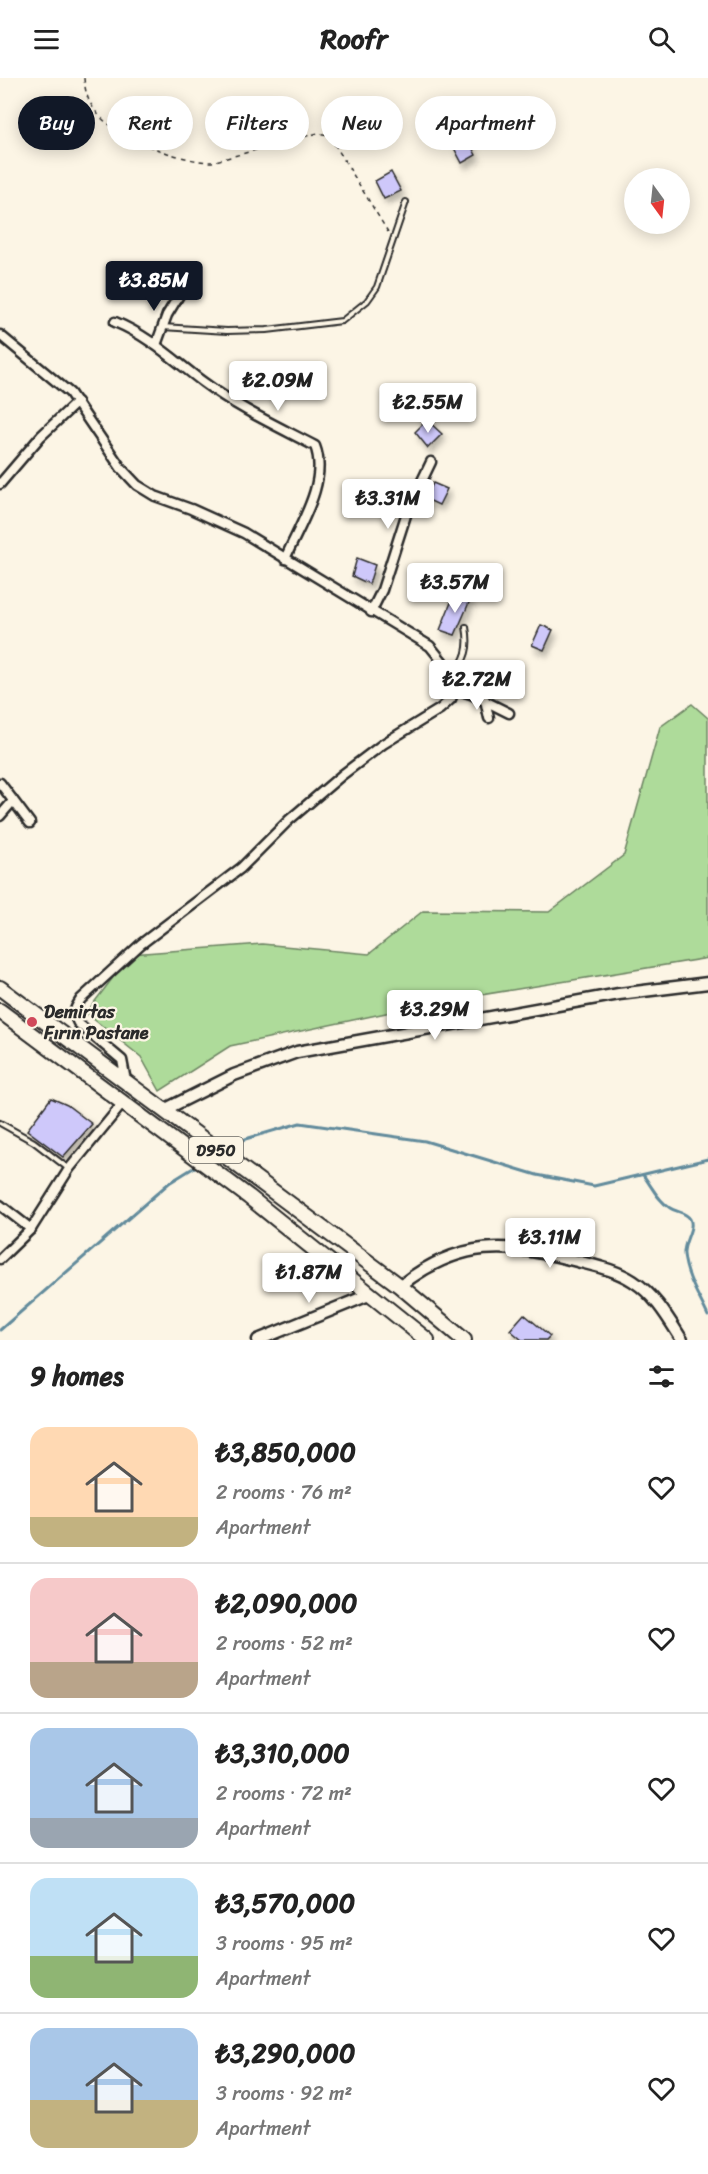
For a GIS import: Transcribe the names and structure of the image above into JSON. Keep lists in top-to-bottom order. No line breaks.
{"streets":{"highway":["D950"]},"places":["Demirtas Fırın Pastane"],"north":"bottom","page":{"header":"Roofr","chip":["Buy","Rent","Filters","New","Apartment"],"price":["₺3.85M","₺2.09M","₺2.55M","₺3.31M","₺3.57M","₺2.72M","₺3.29M","₺3.11M","₺1.87M"],"heading":"9 homes","list":[{"name":"₺3,850,000","note":"2 rooms · 76 m² · Apartment"},{"name":"₺2,090,000","note":"2 rooms · 52 m² · Apartment"},{"name":"₺3,310,000","note":"2 rooms · 72 m² · Apartment"},{"name":"₺3,570,000","note":"3 rooms · 95 m² · Apartment"},{"name":"₺3,290,000","note":"3 rooms · 92 m² · Apartment"}]}}
